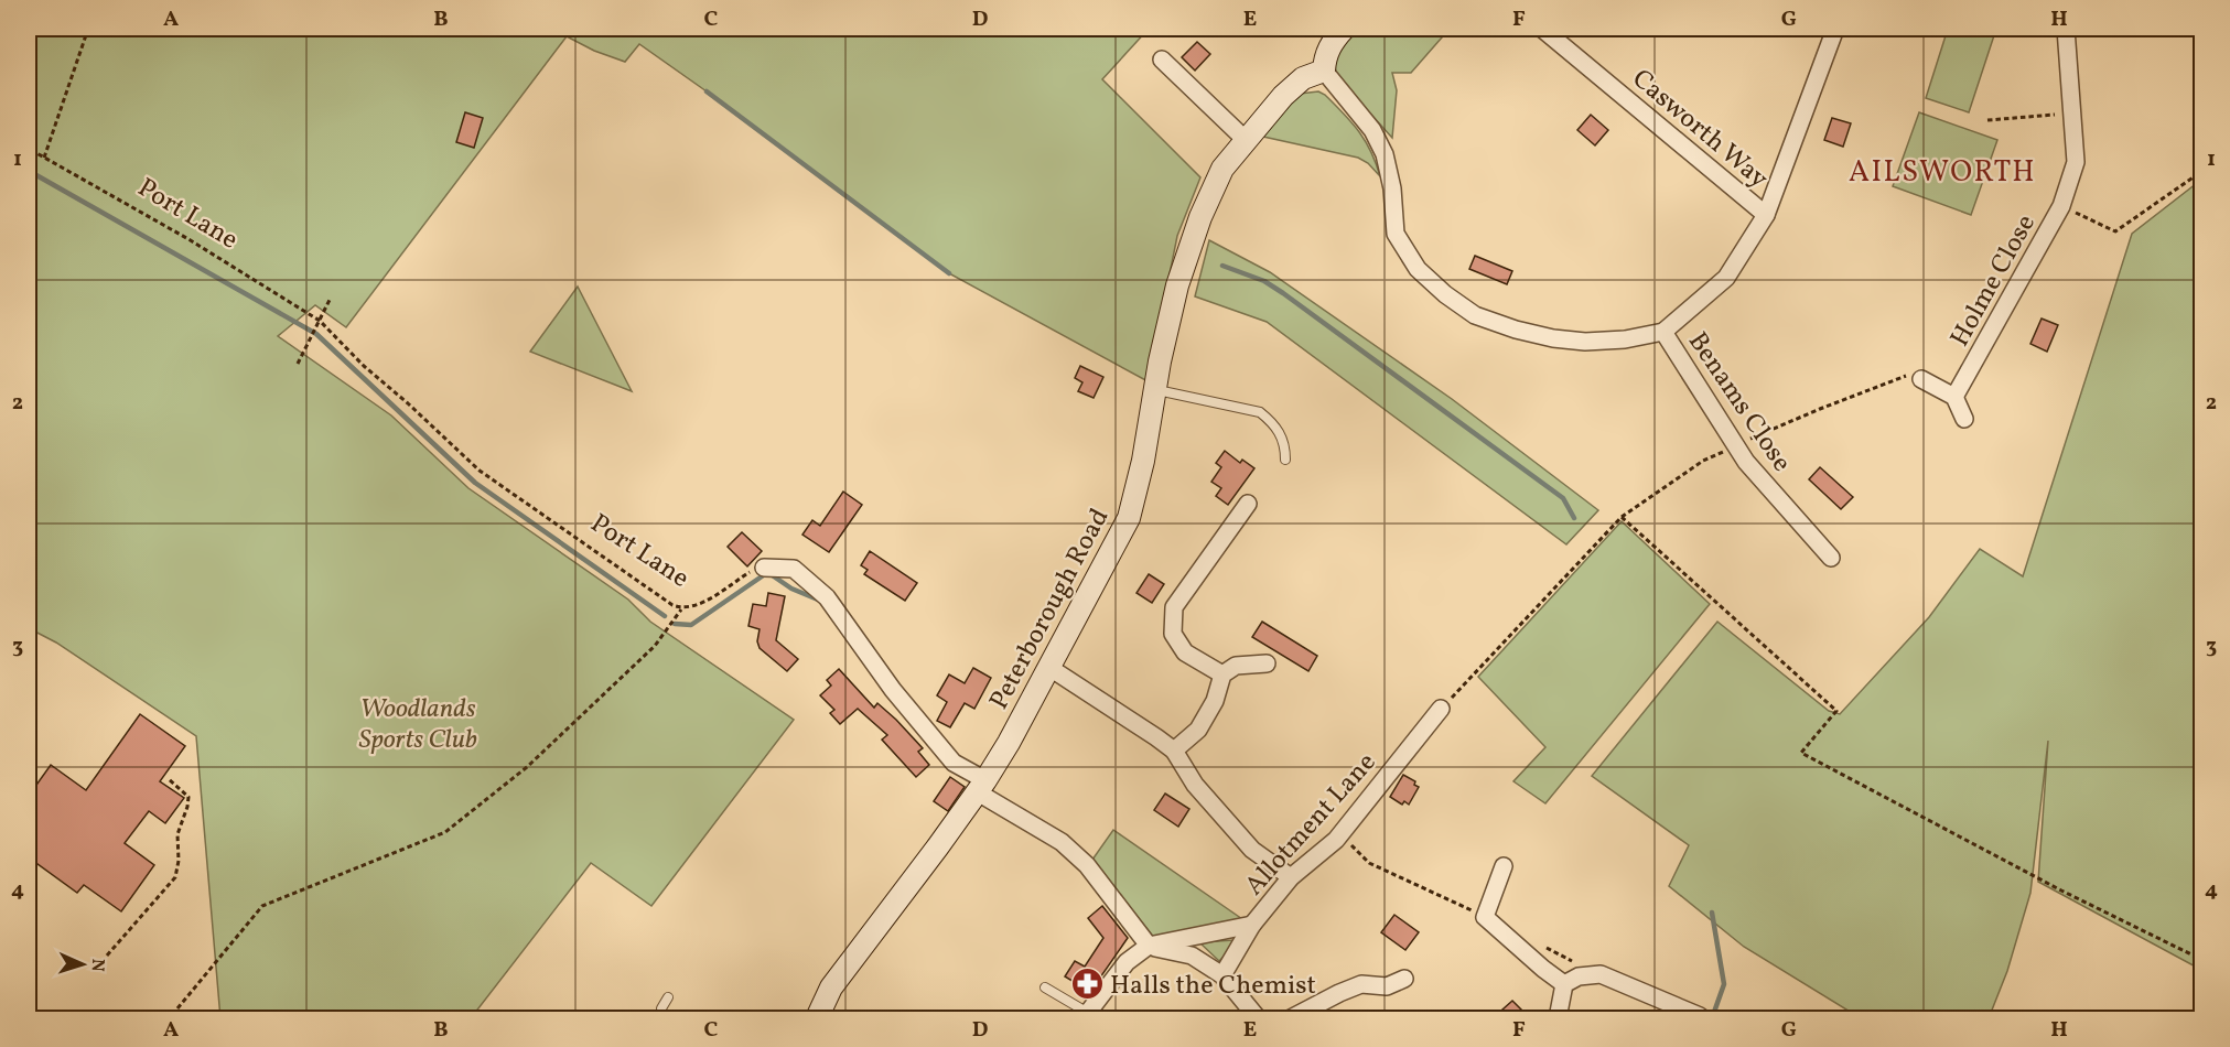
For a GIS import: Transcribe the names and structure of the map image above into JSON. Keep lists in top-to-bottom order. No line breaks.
{"streets":{"street":["Casworth Way","Holme Close","Benams Close","Peterborough Road","Allotment Lane"],"path":["Port Lane"]},"districts":["AILSWORTH"],"parks":["Woodlands Sports Club"],"places":{"pharmacy":["Halls the Chemist"]},"north":"right","grid":{"columns":["A","B","C","D","E","F","G","H"],"rows":["1","2","3","4"]}}
